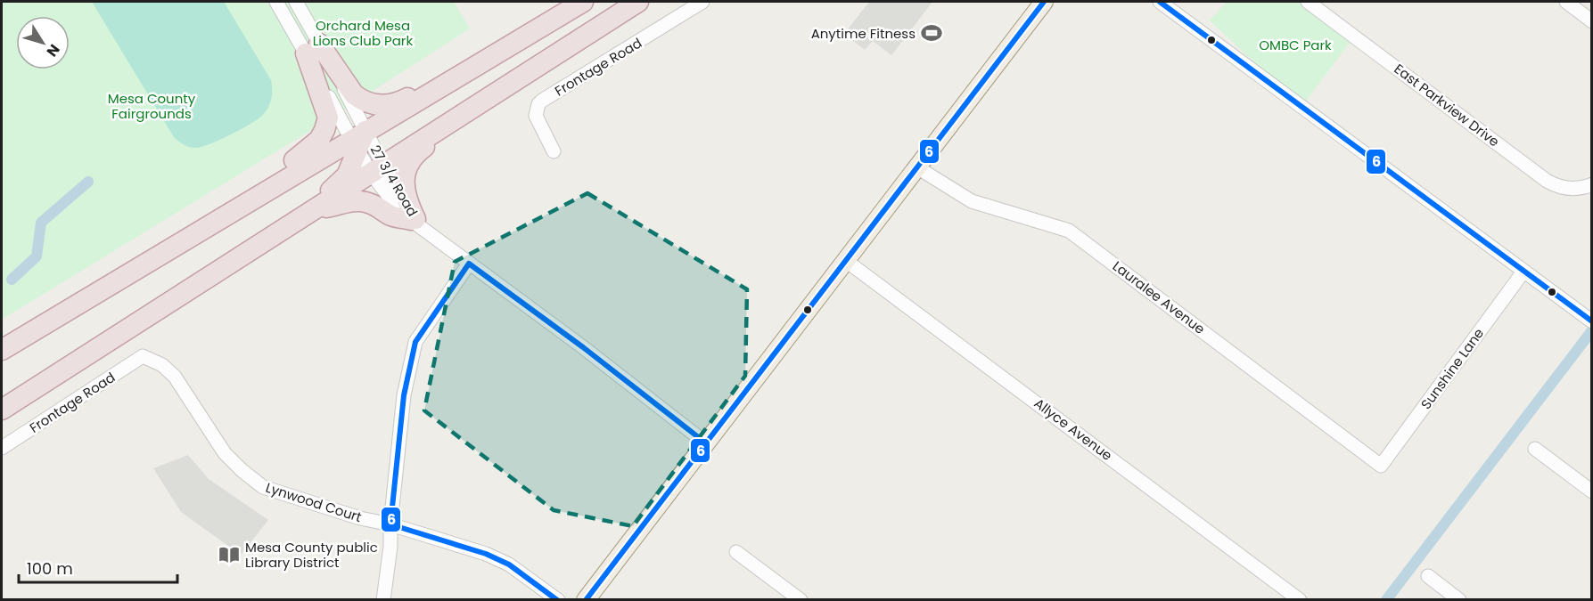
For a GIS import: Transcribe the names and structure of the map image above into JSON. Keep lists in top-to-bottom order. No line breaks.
{"streets":{"street":["Frontage Road","East Parkview Drive","27 3/4 Road","Lauralee Avenue","Sunshine Lane","Allyce Avenue","Lynwood Court"]},"crossings":[["Frontage Road","Lynwood Court"],["Lauralee Avenue","Sunshine Lane"]],"parks":["Orchard Mesa Lions Club Park","OMBC Park","Mesa County Fairgrounds"],"places":{"sports":["Anytime Fitness"],"library":["Mesa County public Library District"]},"lines":["transit line 6"],"scale_bar":"100 m","north":"bottom right"}
